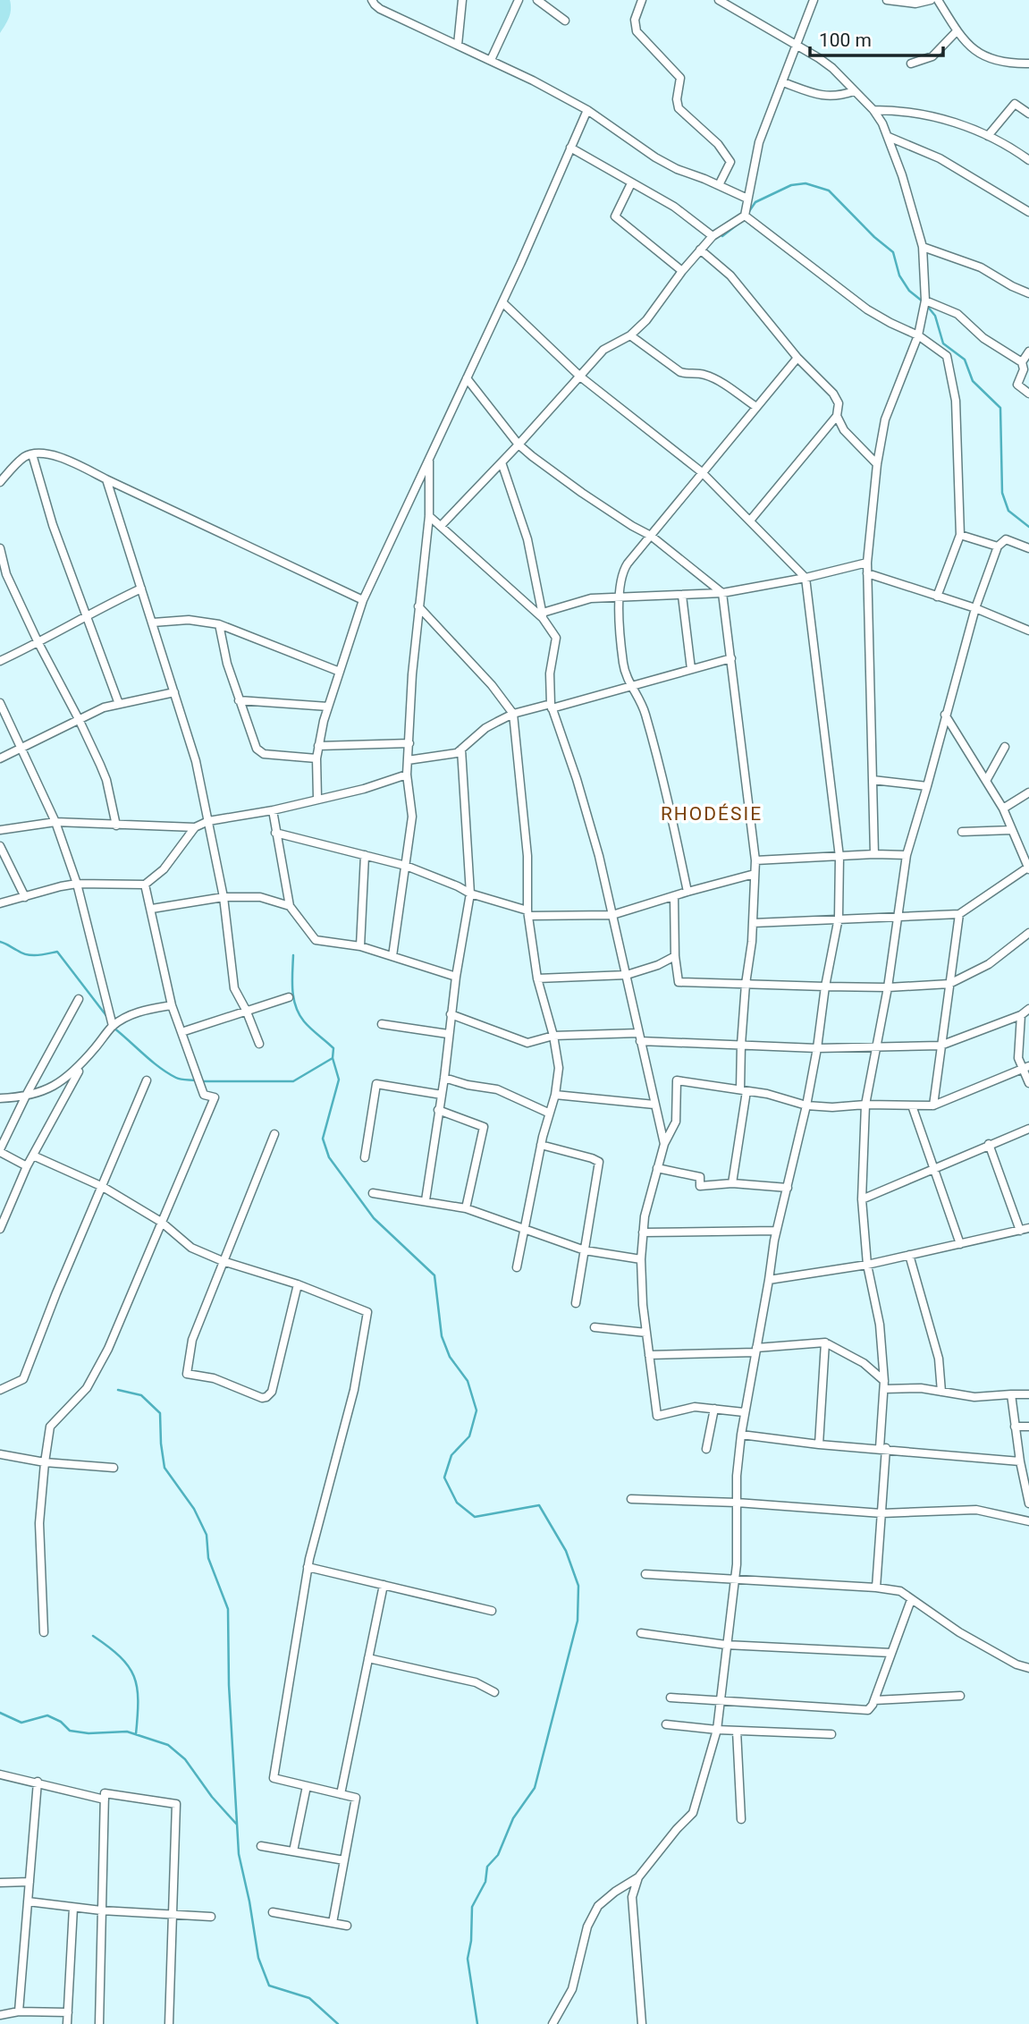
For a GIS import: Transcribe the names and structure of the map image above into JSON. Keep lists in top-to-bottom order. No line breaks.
{"districts":["RHODÉSIE"],"scale_bar":"100 m"}
